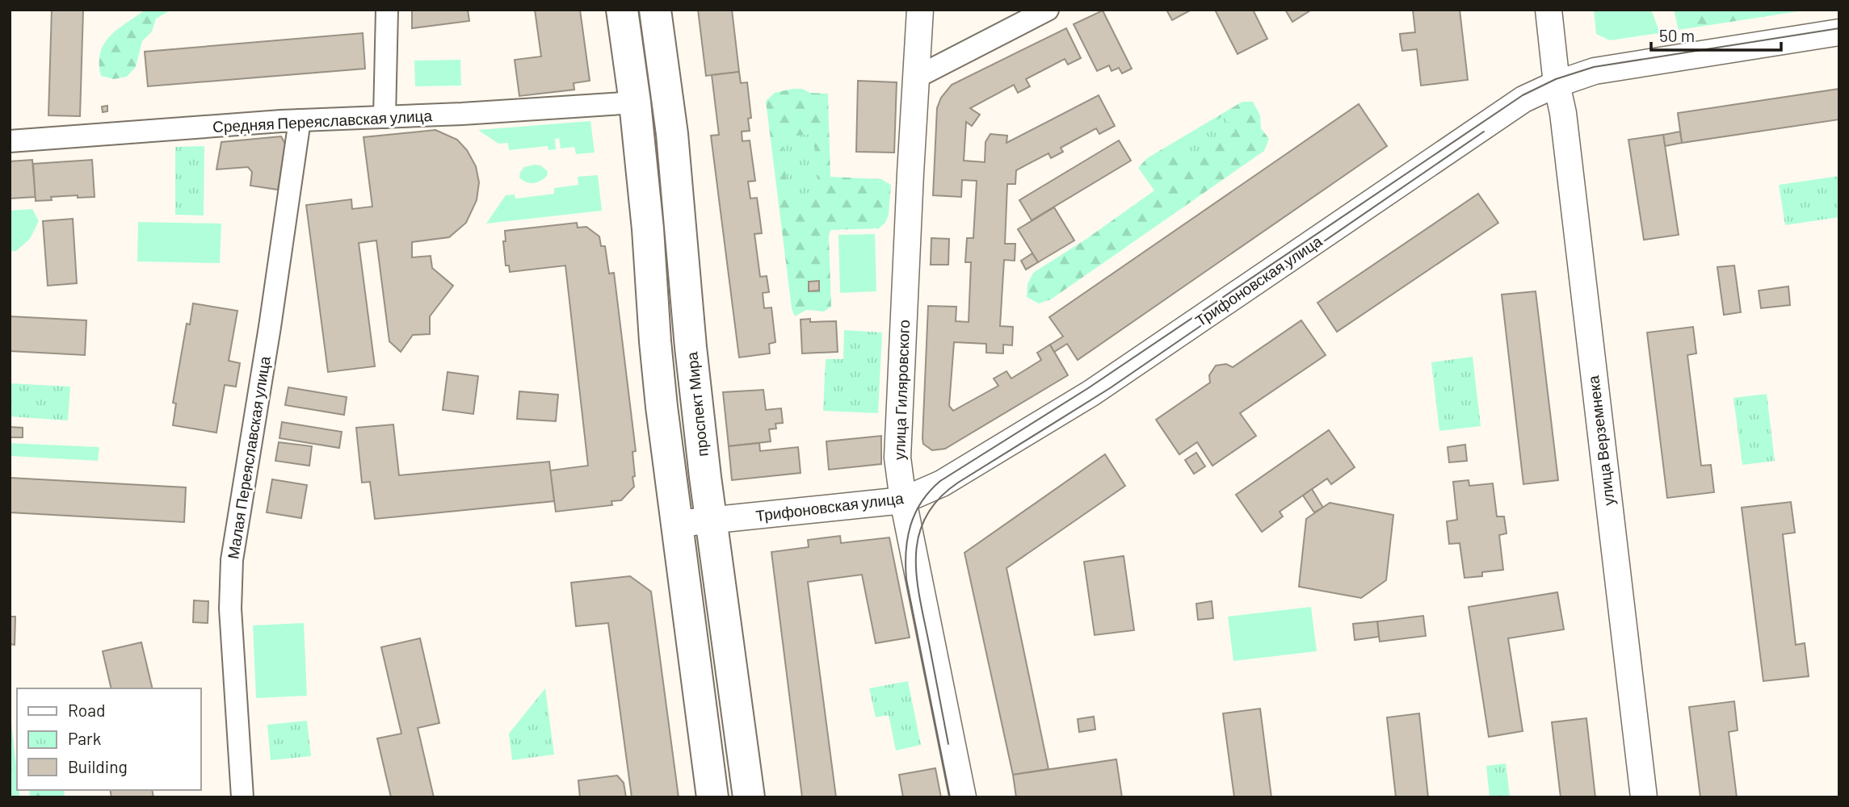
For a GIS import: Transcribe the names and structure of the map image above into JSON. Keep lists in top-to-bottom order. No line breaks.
{"streets":{"main road":["проспект Мира"],"street":["Средняя Переяславская улица","Трифоновская улица","улица Гиляровского","улица Верземнека","Малая Переяславская улица"]},"crossings":[["Средняя Переяславская улица","Малая Переяславская улица"],["Трифоновская улица","улица Гиляровского"],["Трифоновская улица","проспект Мира"],["Трифоновская улица","улица Верземнека"]],"legend":["Road","Park","Building"],"scale_bar":"50 m"}
